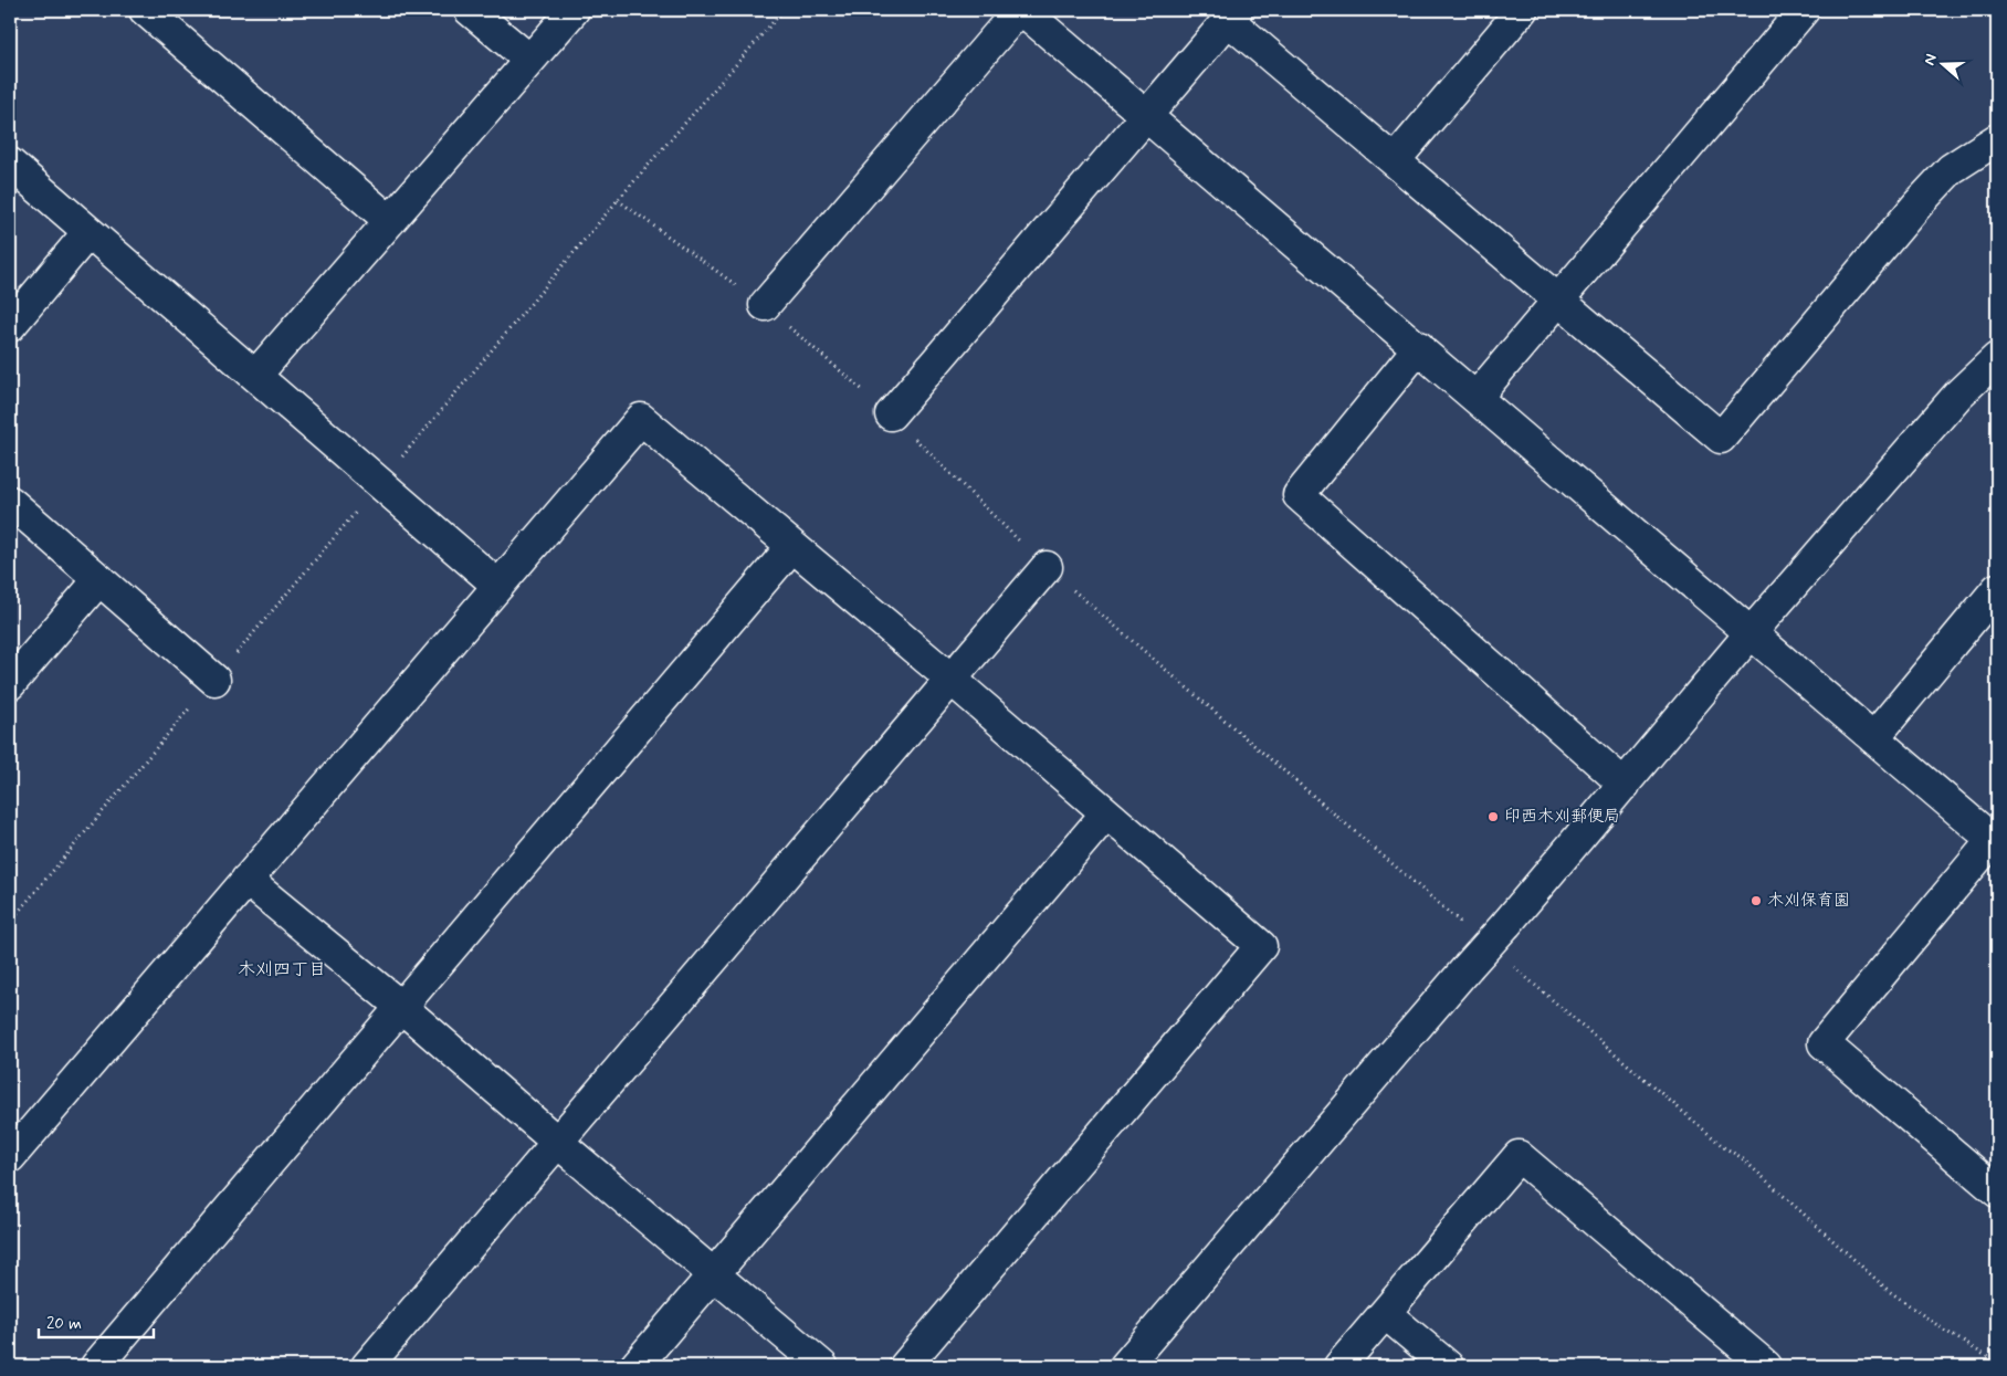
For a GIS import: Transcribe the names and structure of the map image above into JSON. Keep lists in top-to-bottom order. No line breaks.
{"districts":["木刈四丁目"],"places":["印西木刈郵便局","木刈保育園"],"scale_bar":"20 m","north":"left"}
